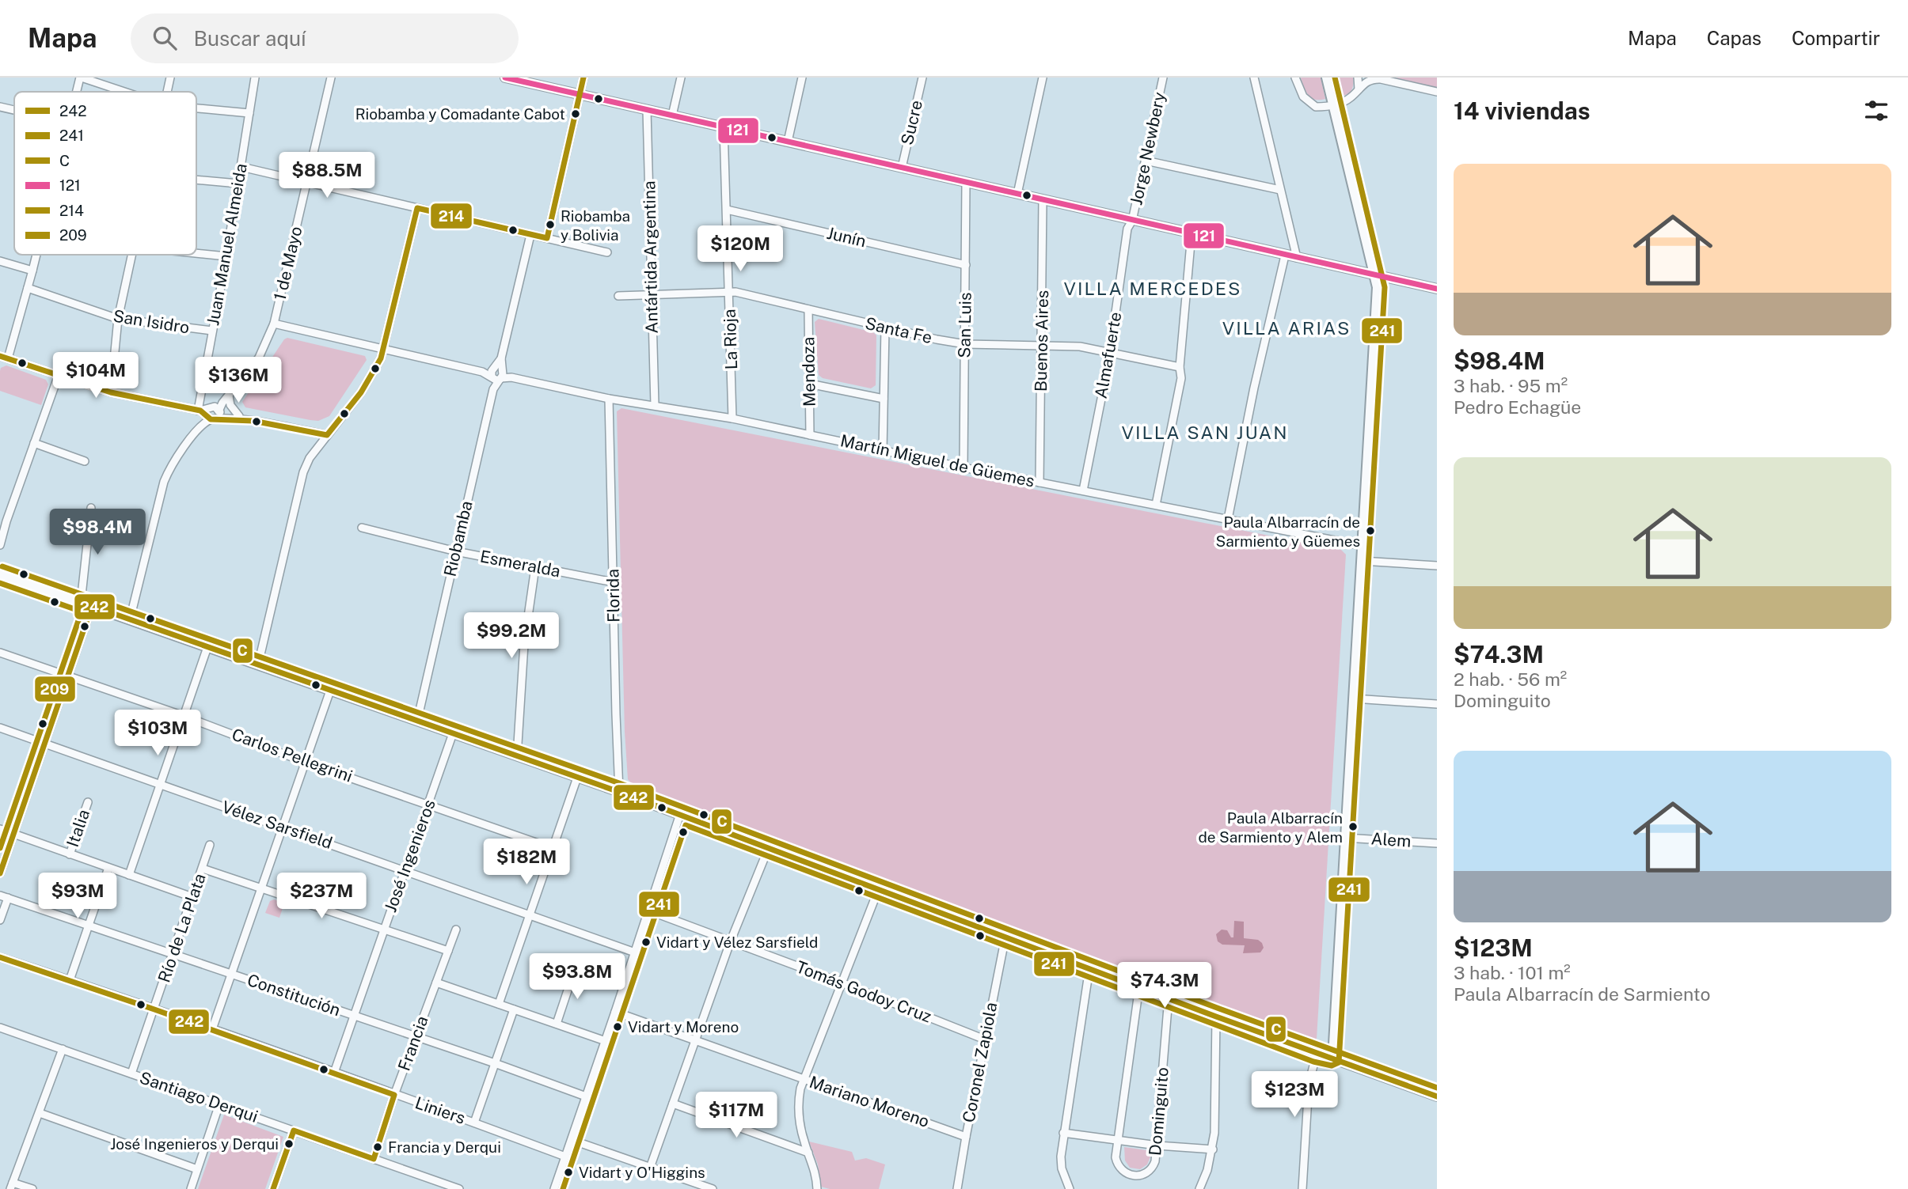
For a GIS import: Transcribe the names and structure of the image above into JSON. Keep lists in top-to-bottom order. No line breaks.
{"streets":{"street":["Sucre","Jorge Newbery","Junín","Juan Manuel Almeida","Antártida Argentina","1 de Mayo","San Isidro","San Luis","Santa Fe","La Rioja","Buenos Aires","Almafuerte","Mendoza","Martín Miguel de Güemes","Riobamba","Esmeralda","Florida","Carlos Pellegrini","Vélez Sarsfield","Italia","Alem","José Ingenieros","Río de La Plata","Tomás Godoy Cruz","Constitución","Francia","Coronel Zapiola","Santiago Derqui","Mariano Moreno","Liniers","Dominguito"]},"crossings":[["Jorge Newbery","Almafuerte"],["Junín","San Luis"],["Junín","La Rioja"],["Juan Manuel Almeida","1 de Mayo"],["Juan Manuel Almeida","San Isidro"],["Antártida Argentina","Santa Fe"],["Antártida Argentina","Martín Miguel de Güemes"],["1 de Mayo","Martín Miguel de Güemes"],["San Luis","Santa Fe"],["San Luis","Martín Miguel de Güemes"],["Santa Fe","La Rioja"],["Santa Fe","Buenos Aires"],["Santa Fe","Almafuerte"],["Santa Fe","Mendoza"],["La Rioja","Martín Miguel de Güemes"],["Buenos Aires","Martín Miguel de Güemes"],["Almafuerte","Martín Miguel de Güemes"],["Mendoza","Martín Miguel de Güemes"],["Martín Miguel de Güemes","Riobamba"],["Martín Miguel de Güemes","Florida"],["Riobamba","Esmeralda"],["Esmeralda","Florida"],["Carlos Pellegrini","José Ingenieros"],["Vélez Sarsfield","José Ingenieros"],["José Ingenieros","Constitución"],["José Ingenieros","Liniers"],["Río de La Plata","Constitución"],["Río de La Plata","Santiago Derqui"],["Río de La Plata","Liniers"],["Tomás Godoy Cruz","Coronel Zapiola"],["Constitución","Francia"],["Francia","Santiago Derqui"],["Francia","Liniers"],["Coronel Zapiola","Mariano Moreno"]],"districts":["VILLA MERCEDES","VILLA ARIAS","VILLA SAN JUAN"],"places":["Riobamba y Comadante Cabot","Riobamba y Bolivia","Paula Albarracín de Sarmiento y Güemes","Paula Albarracín de Sarmiento y Alem","Vidart y Vélez Sarsfield","Vidart y Moreno","José Ingenieros y Derqui","Francia y Derqui","Vidart y O'Higgins"],"lines":["transit line 241","transit line 121","transit line 214","transit line C","transit line 209","transit line 242"],"legend":["242","241","C","121","214","209"],"page":{"header":"Mapa","search":"Buscar aquí","nav":["Mapa","Capas","Compartir"],"heading":"14 viviendas","list":[{"name":"$98.4M","note":"3 hab. · 95 m² · Pedro Echagüe"},{"name":"$74.3M","note":"2 hab. · 56 m² · Dominguito"},{"name":"$123M","note":"3 hab. · 101 m² · Paula Albarracín de Sarmiento"}],"price":["$88.5M","$120M","$104M","$136M","$98.4M","$99.2M","$103M","$182M","$93M","$237M","$93.8M","$74.3M","$123M","$117M"]}}
